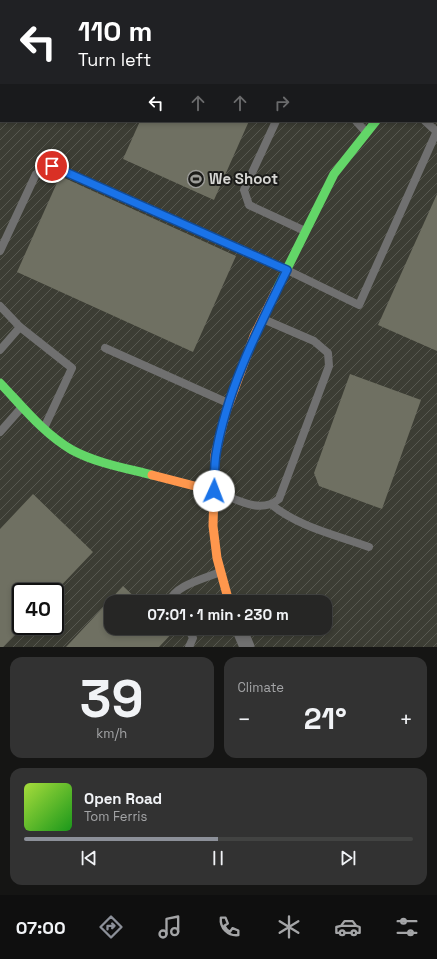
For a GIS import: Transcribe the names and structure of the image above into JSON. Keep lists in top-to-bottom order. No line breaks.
{"places":{"sports":["We Shoot"]},"page":{"turn":["110 m","Turn left"],"limit":"40","trip":"07:01 · 1 min · 230 m","tile":[["39","km/h"],"Climate"],"heat":["−","21°","+"],"song":["Open Road","Tom Ferris"],"tabs":"07:00"}}
